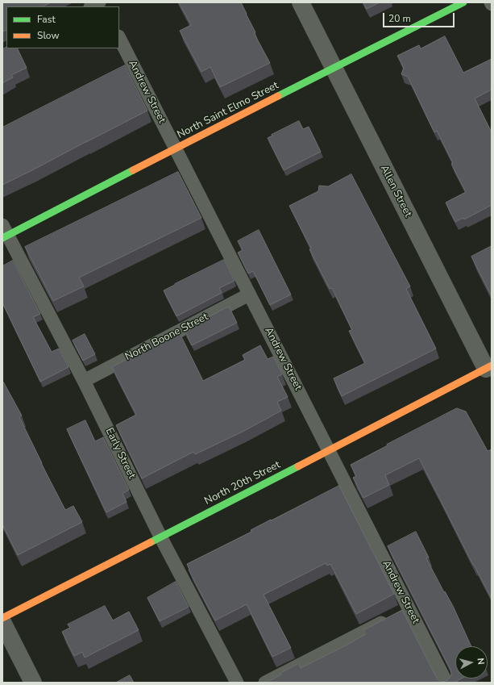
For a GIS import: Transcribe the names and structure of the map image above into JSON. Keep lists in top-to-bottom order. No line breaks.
{"streets":{"street":["North Saint Elmo Street","Allen Street","North 20th Street"],"lane":["Andrew Street","North Boone Street","Early Street"]},"crossings":[["Andrew Street","North Saint Elmo Street"],["Andrew Street","North Boone Street"],["Andrew Street","North 20th Street"],["North Saint Elmo Street","Allen Street"],["North Saint Elmo Street","Early Street"],["Allen Street","North 20th Street"],["North Boone Street","Early Street"],["Early Street","North 20th Street"]],"legend":["Fast","Slow"],"scale_bar":"20 m","north":"right"}
